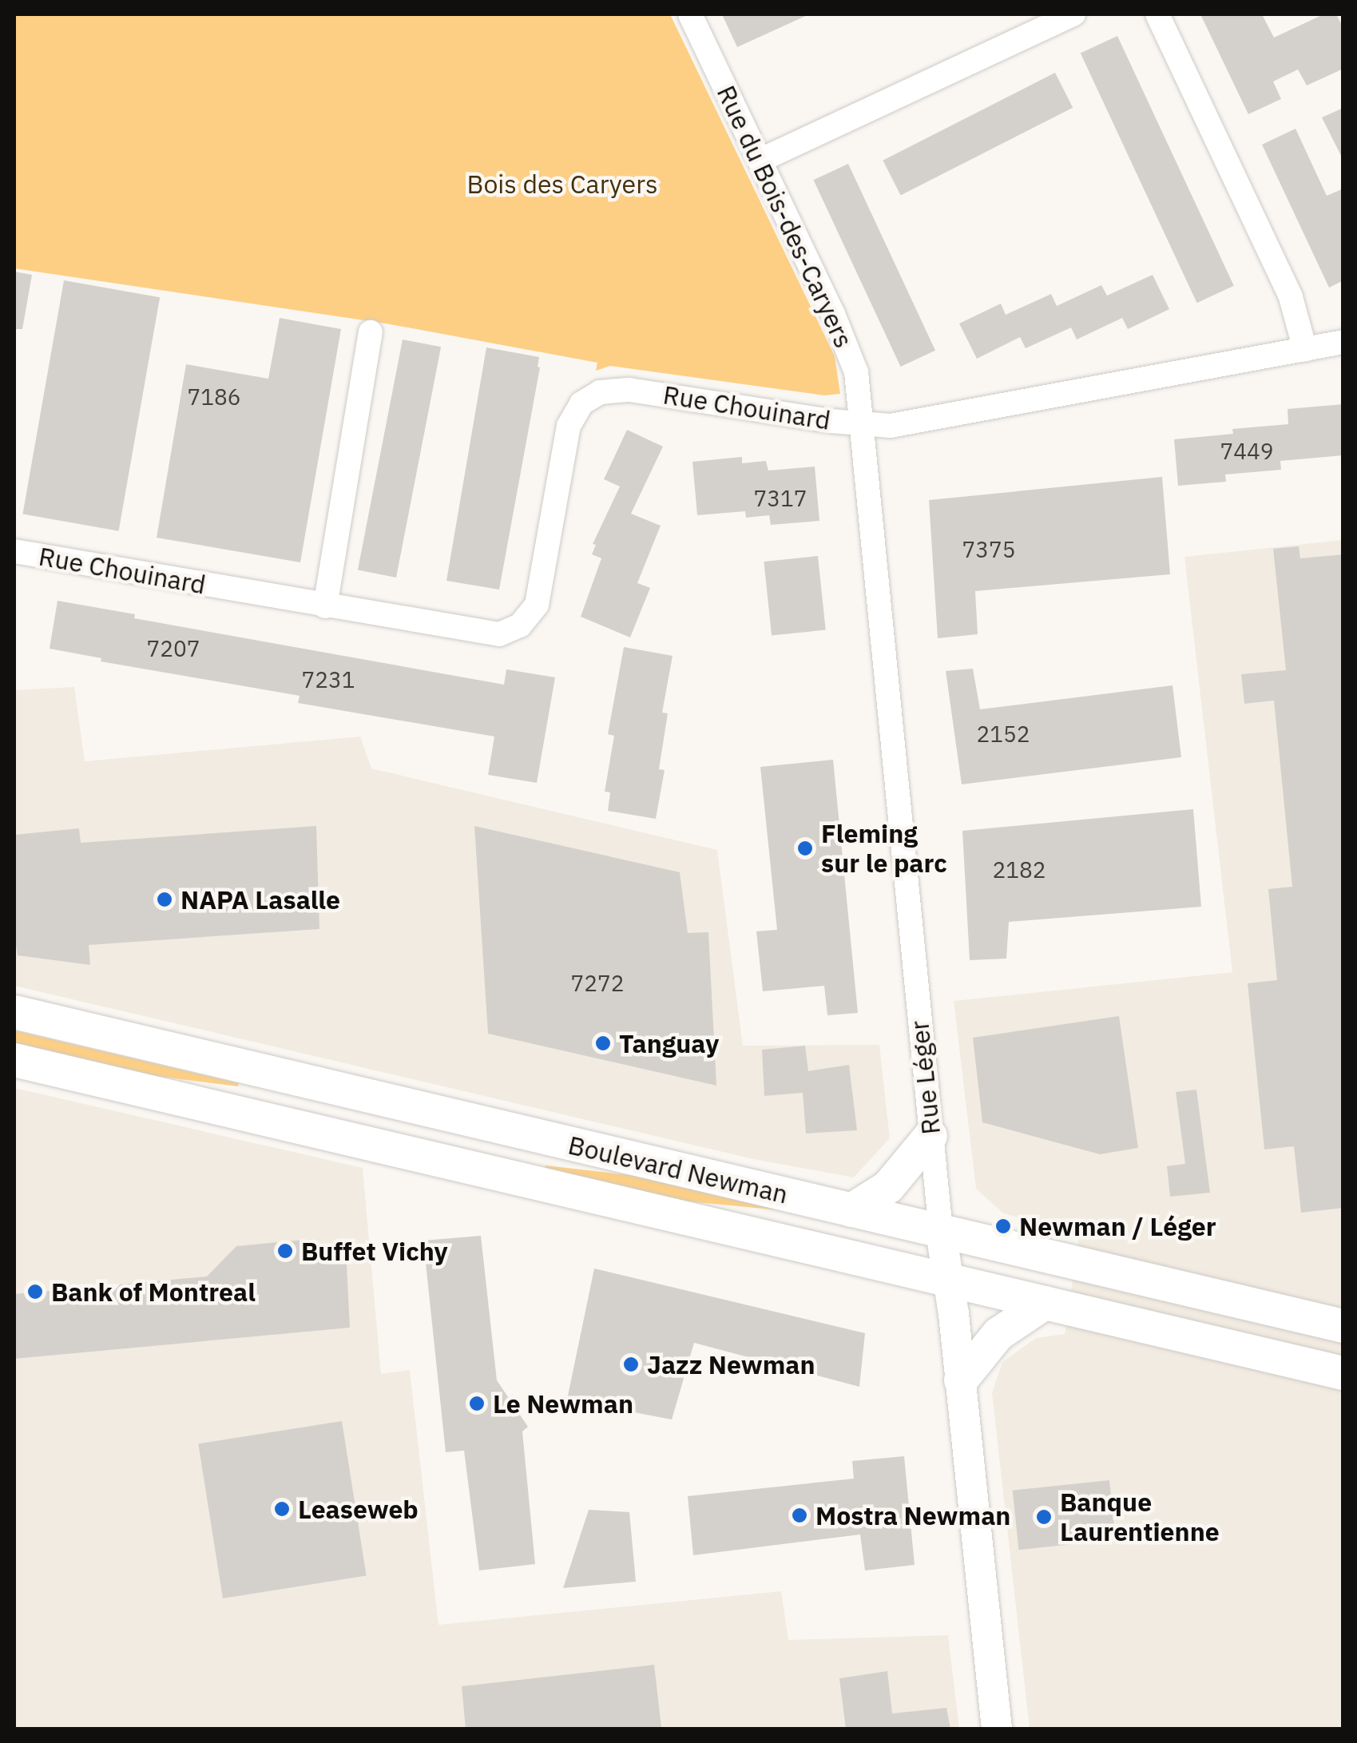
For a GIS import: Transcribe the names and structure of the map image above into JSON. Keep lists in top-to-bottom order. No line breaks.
{"streets":{"main road":["Boulevard Newman"],"street":["Rue du Bois-des-Caryers","Rue Chouinard","Rue Léger"]},"crossings":[["Rue du Bois-des-Caryers","Rue Chouinard"],["Rue du Bois-des-Caryers","Rue Léger"],["Rue Chouinard","Rue Léger"],["Rue Léger","Boulevard Newman"]],"parks":["Bois des Caryers"],"places":["Fleming sur le parc","NAPA Lasalle","Tanguay","Newman / Léger","Buffet Vichy","Bank of Montreal","Jazz Newman","Le Newman","Leaseweb","Mostra Newman","Banque Laurentienne"],"house_numbers":["7186","7449","7317","7375","7207","7231","2152","2182","7272"]}
